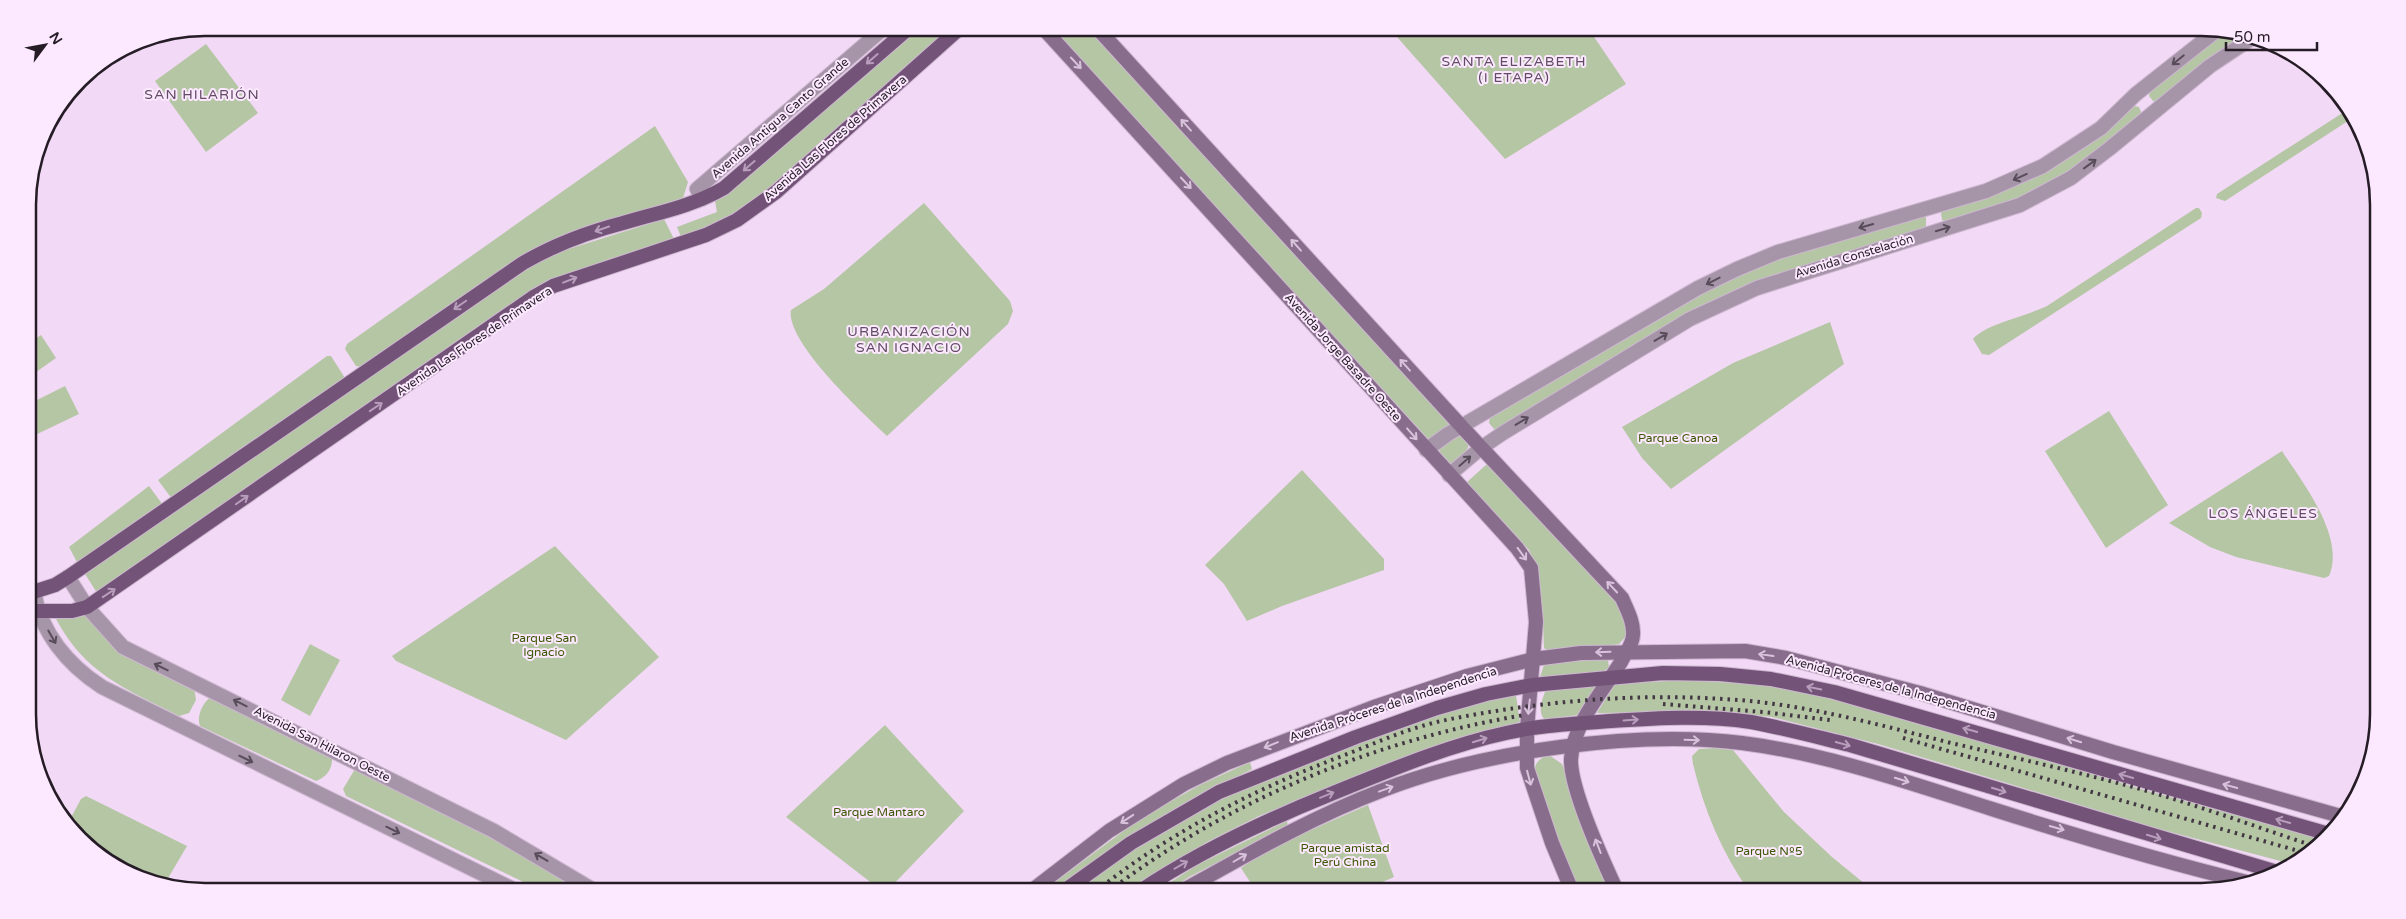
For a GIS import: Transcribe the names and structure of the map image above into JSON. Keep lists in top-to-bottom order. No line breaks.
{"streets":{"main road":["Avenida Las Flores de Primavera","Avenida Jorge Basadre Oeste","Avenida Próceres de la Independencia"],"street":["Avenida Antigua Canto Grande","Avenida Constelación","Avenida San Hilaron Oeste"]},"crossings":[["Avenida Las Flores de Primavera","Avenida San Hilaron Oeste"],["Avenida Constelación","Avenida Jorge Basadre Oeste"],["Avenida Jorge Basadre Oeste","Avenida Próceres de la Independencia"]],"districts":["SANTA ELIZABETH (I ETAPA)","SAN HILARIÓN","URBANIZACIÓN SAN IGNACIO","LOS ÁNGELES"],"parks":["Parque Canoa","Parque San Ignacio","Parque Mantaro","Parque amistad Perú China","Parque Nº5"],"scale_bar":"50 m","north":"top right"}
